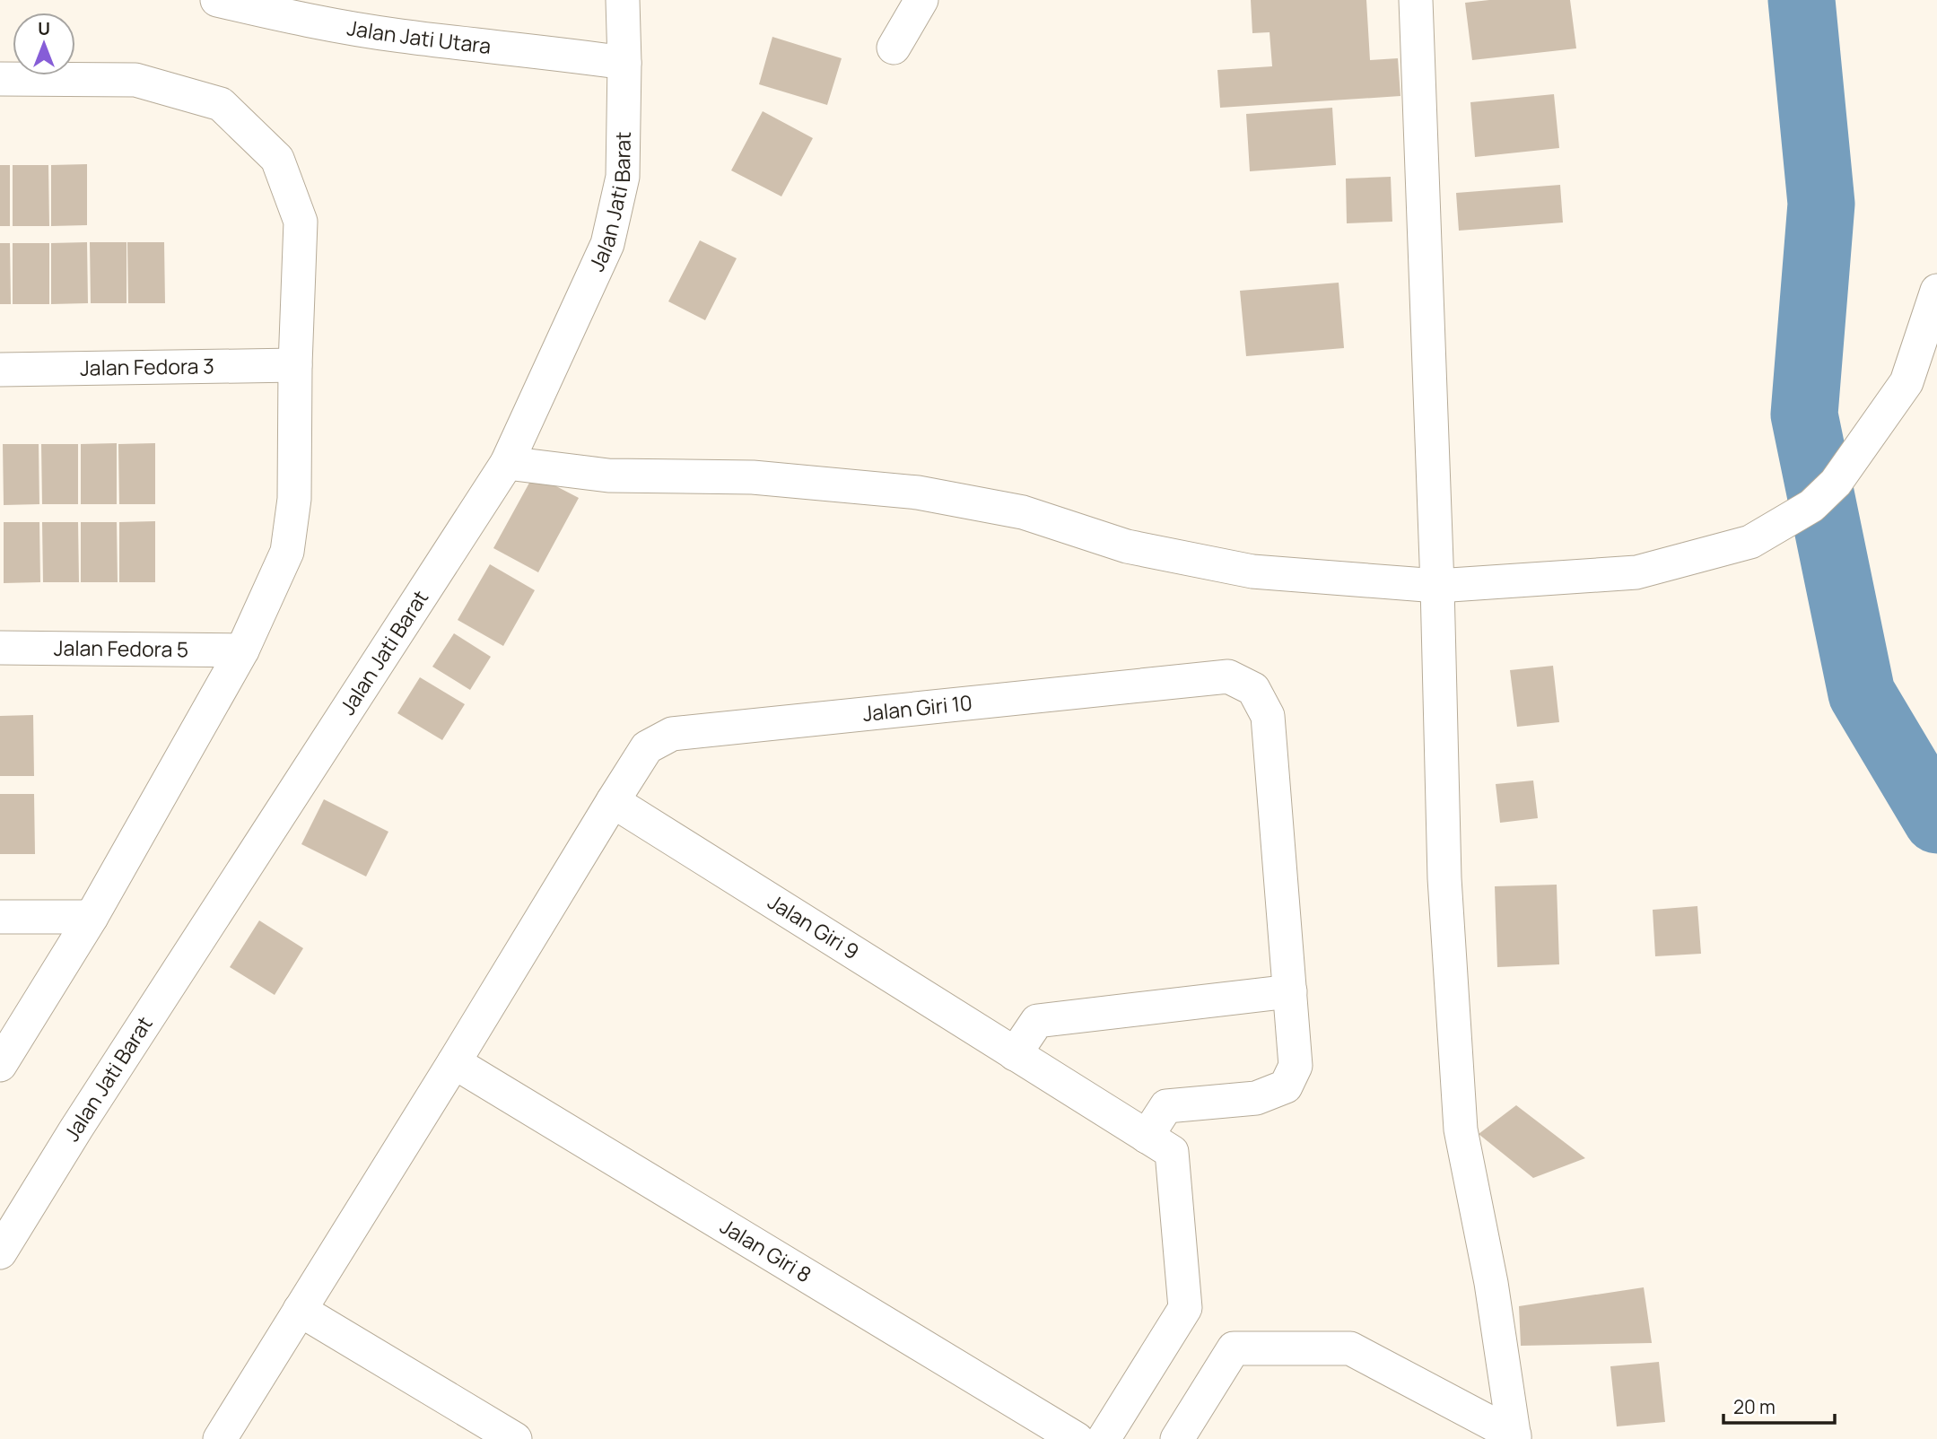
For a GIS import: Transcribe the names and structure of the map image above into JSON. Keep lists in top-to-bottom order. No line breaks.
{"streets":{"street":["Jalan Jati Utara","Jalan Jati Barat","Jalan Fedora 3","Jalan Fedora 5","Jalan Giri 10","Jalan Giri 9","Jalan Giri 8"]},"crossings":[["Jalan Jati Utara","Jalan Jati Barat"],["Jalan Giri 10","Jalan Giri 9"],["Jalan Giri 10","Jalan Giri 8"]],"scale_bar":"20 m","north":"top"}
